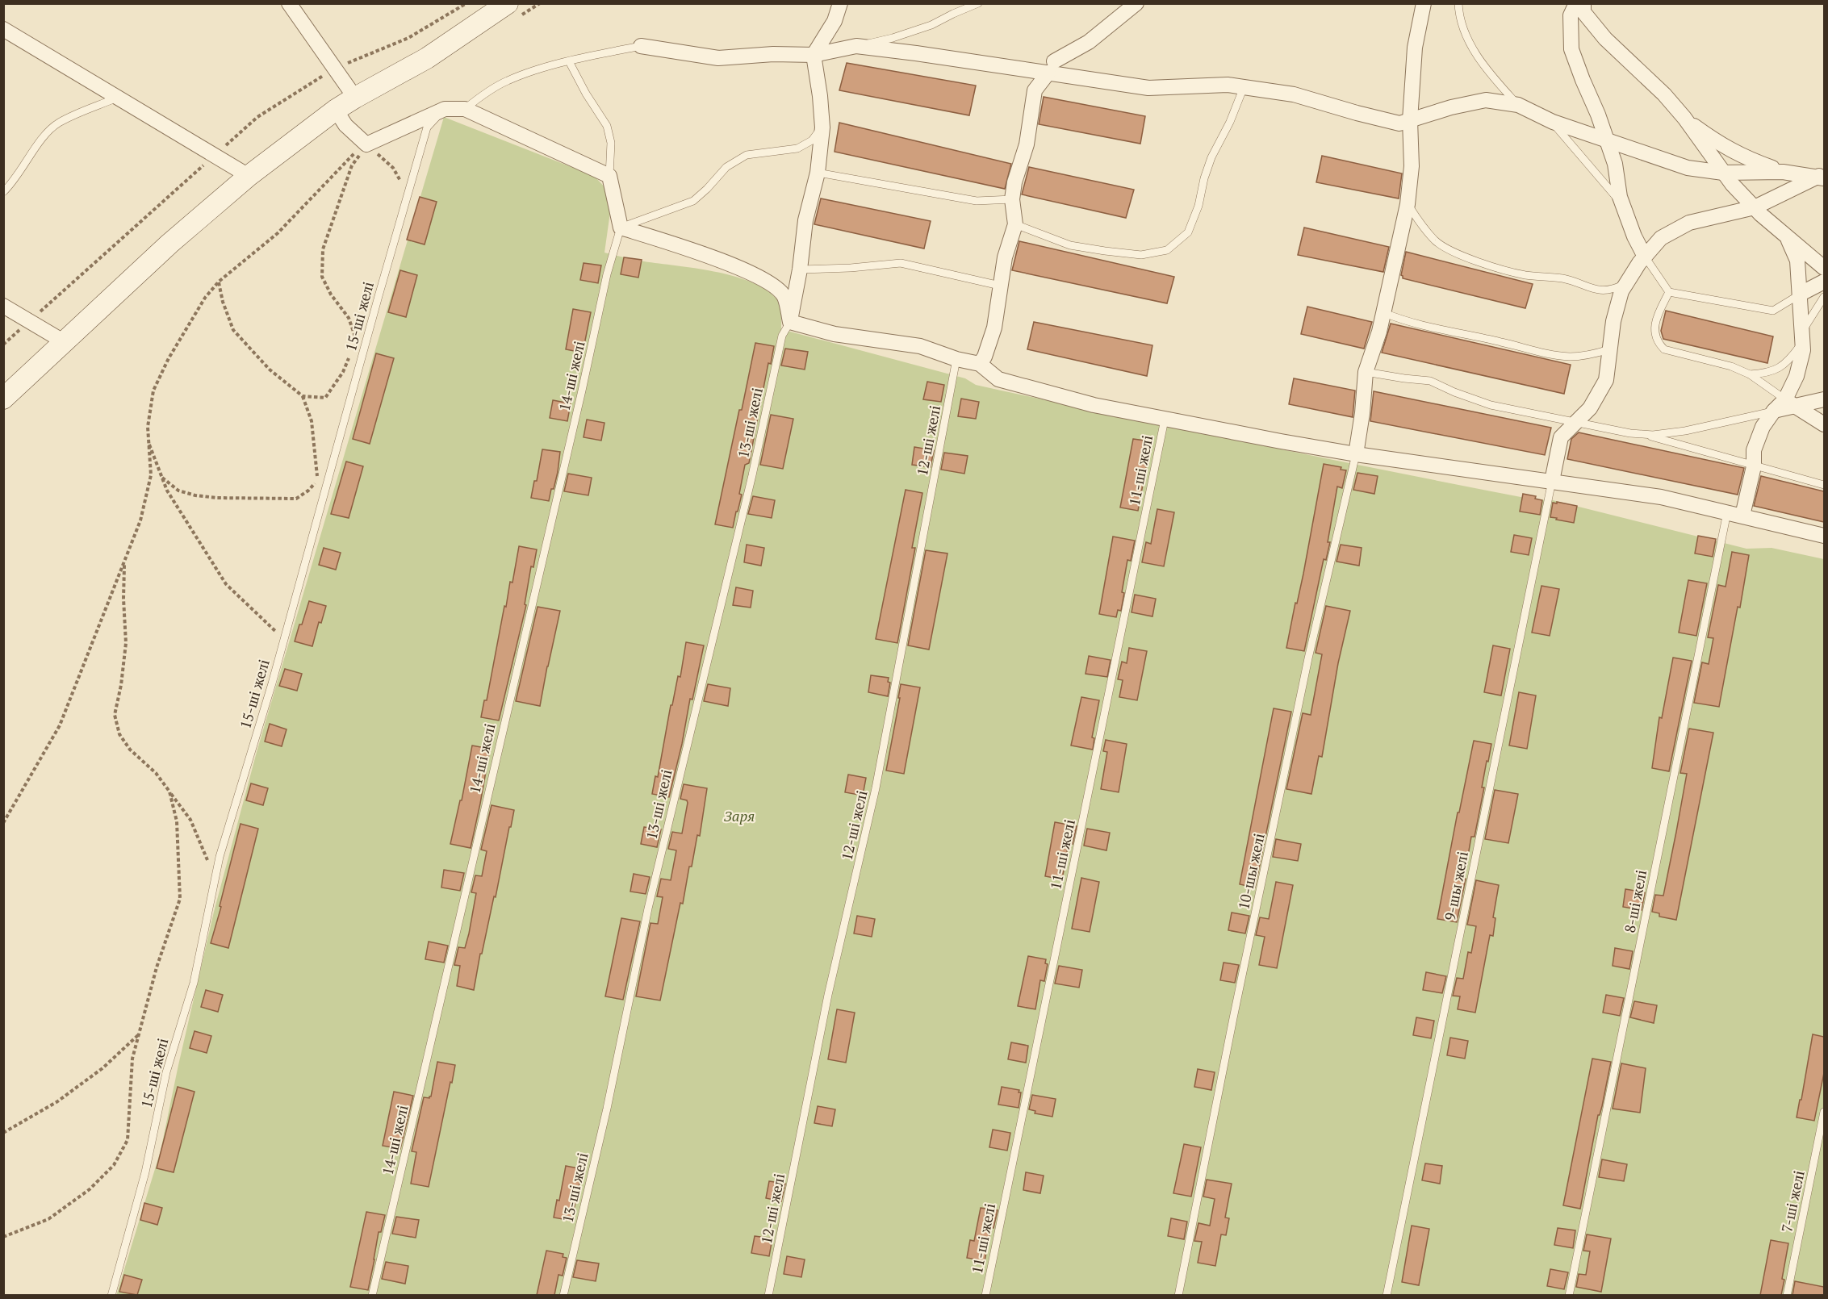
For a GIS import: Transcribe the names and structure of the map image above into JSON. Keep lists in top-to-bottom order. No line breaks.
{"streets":{"lane":["15-ші желі","14-ші желі","13-ші желі","12-ші желі","11-ші желі","10-шы желі","9-шы желі","8-ші желі","7-ші желі"]},"parks":["Заря"]}
